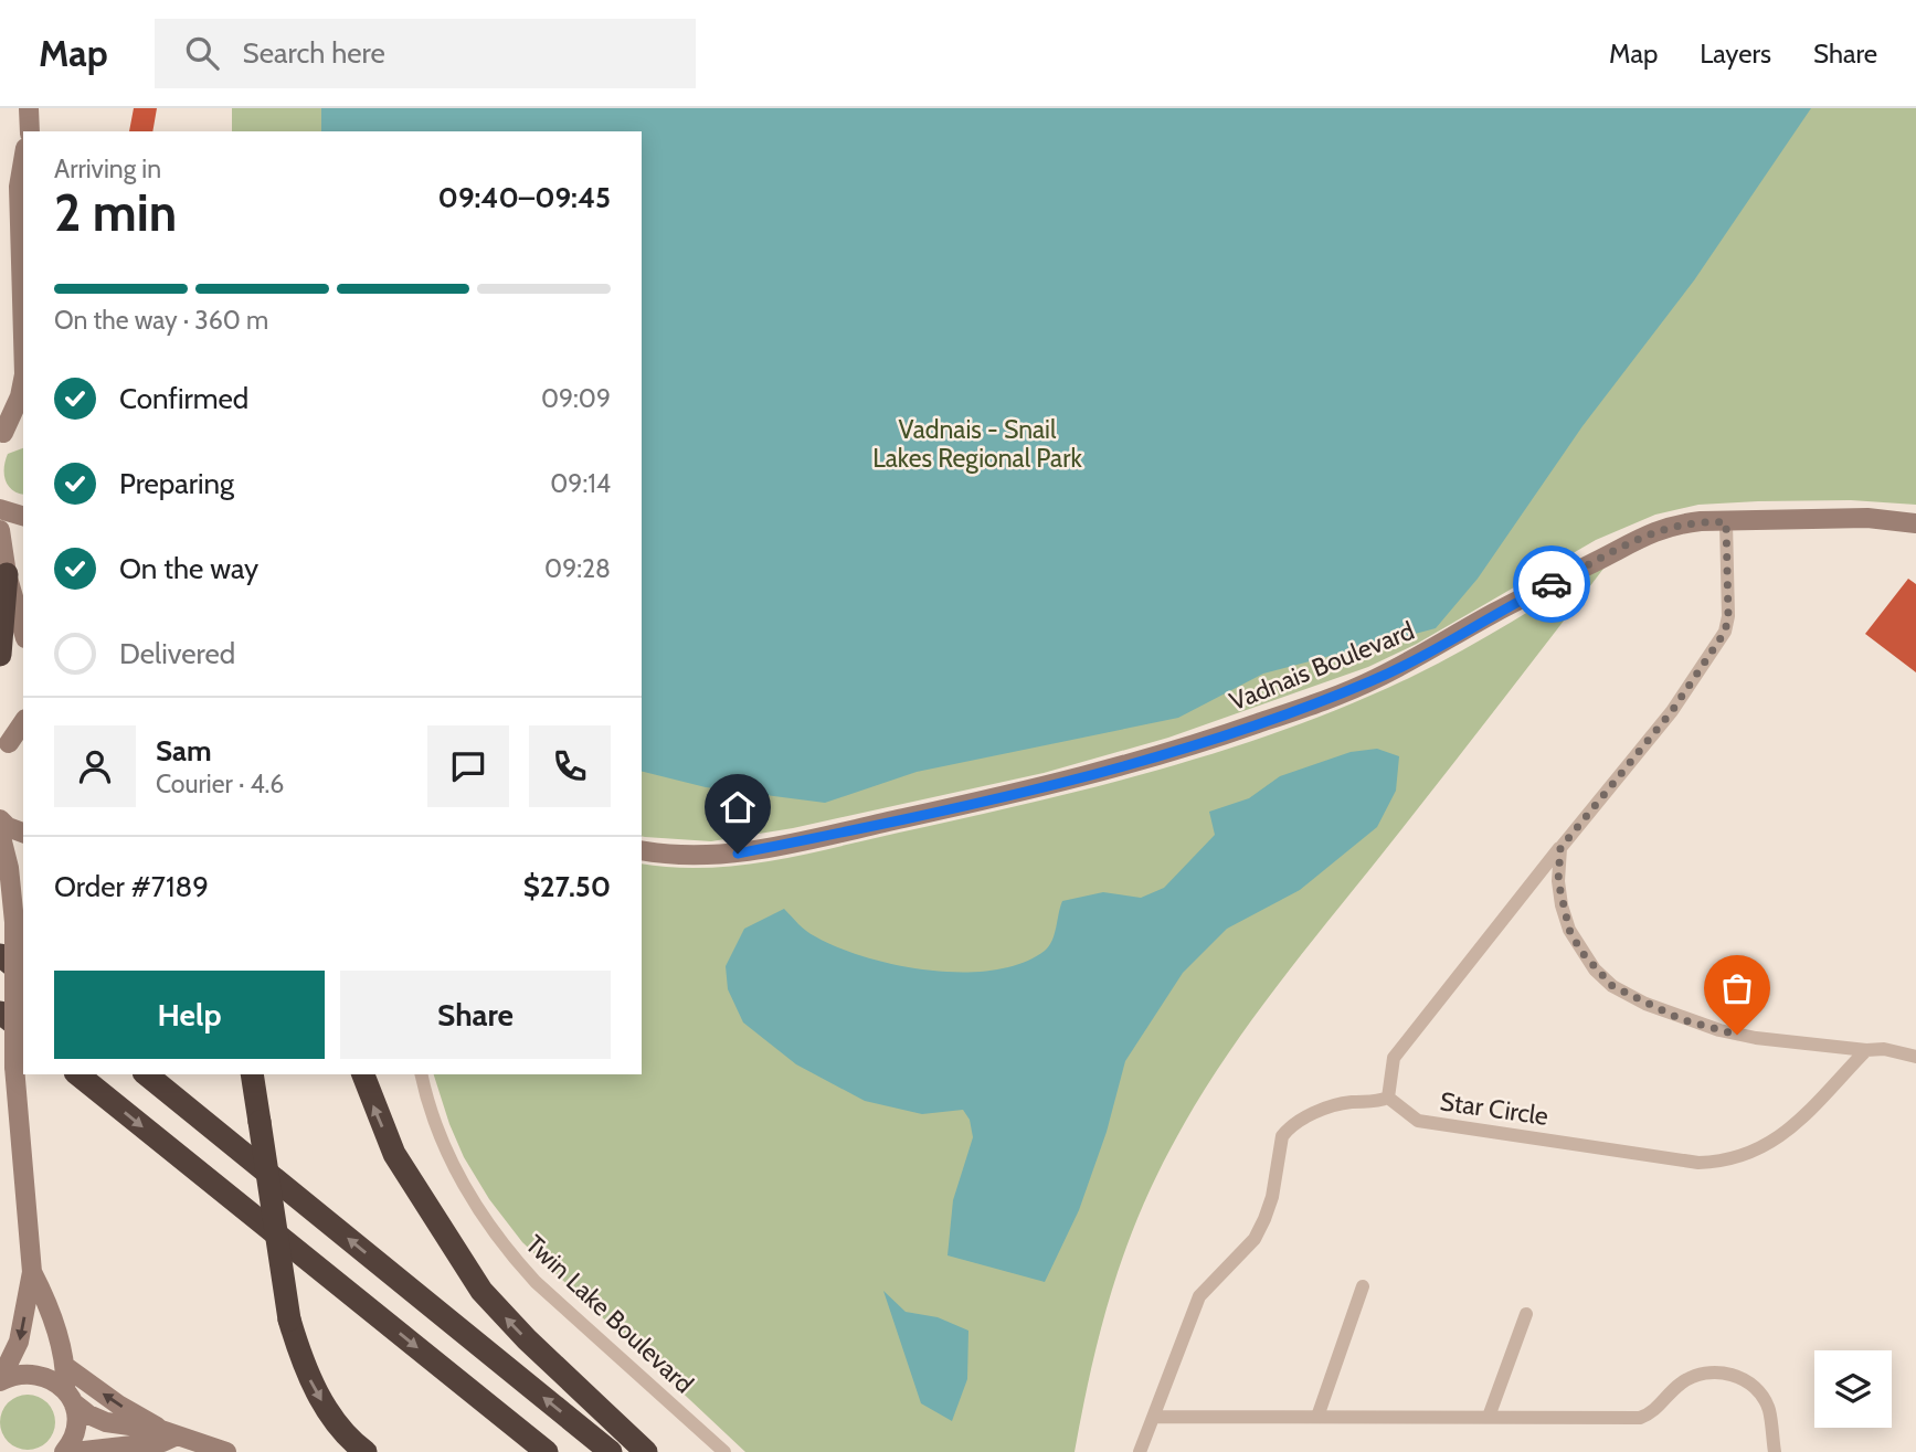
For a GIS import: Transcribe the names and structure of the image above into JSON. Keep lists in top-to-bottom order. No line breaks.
{"streets":{"street":["Vadnais Boulevard","Star Circle","Twin Lake Boulevard"]},"parks":["Vadnais - Snail Lakes Regional Park"],"page":{"header":"Map","search":"Search here","nav":["Map","Layers","Share"],"heading":["2 min","Arriving in","09:40–09:45"],"panel":["Sam","Courier · 4.6","Order #7189","$27.50"],"bar":"On the way · 360 m","list":[["Confirmed","09:09"],["Preparing","09:14"],["On the way","09:28"],"Delivered"],"buttons":["Help","Share"]}}
